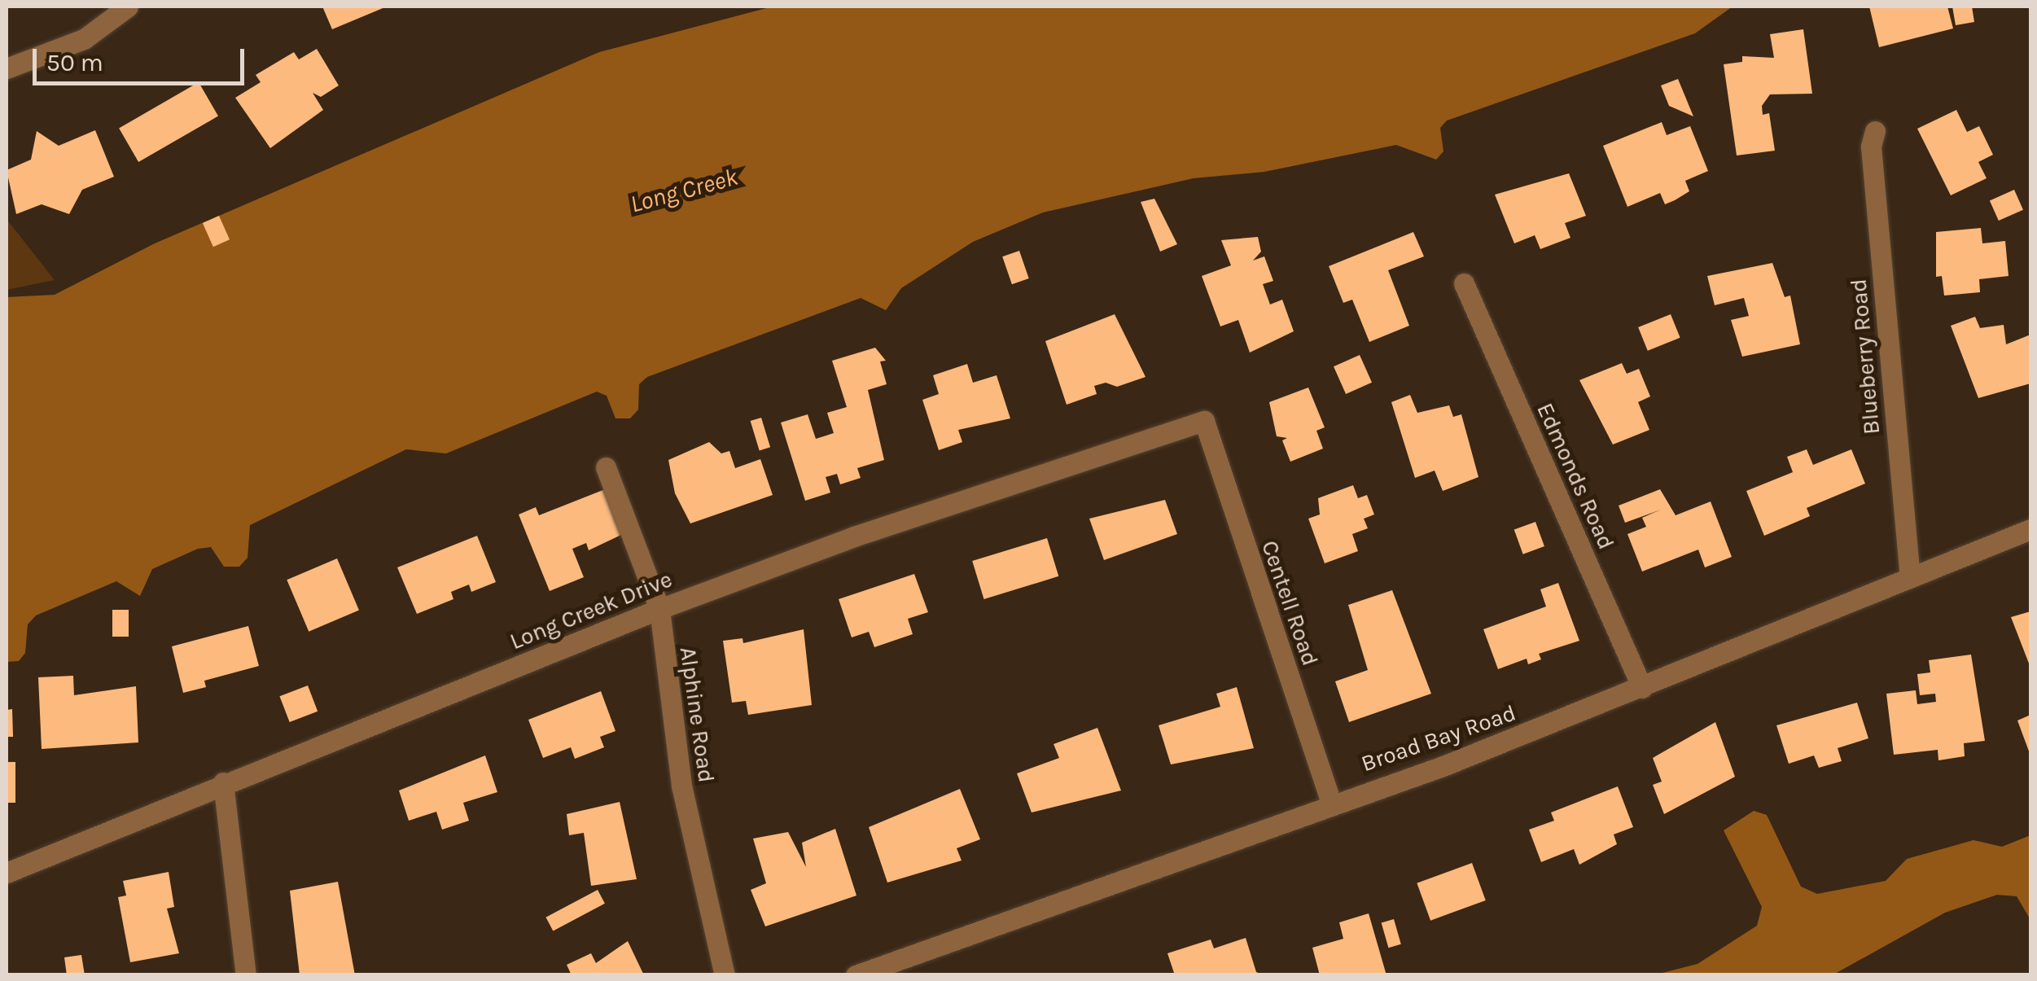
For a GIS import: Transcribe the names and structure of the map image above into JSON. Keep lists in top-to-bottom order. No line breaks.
{"streets":{"street":["Blueberry Road","Edmonds Road","Centell Road","Long Creek Drive","Alphine Road","Broad Bay Road"]},"crossings":[["Blueberry Road","Broad Bay Road"],["Edmonds Road","Broad Bay Road"],["Centell Road","Long Creek Drive"],["Centell Road","Broad Bay Road"],["Long Creek Drive","Alphine Road"]],"water":["Long Creek"],"scale_bar":"50 m"}
